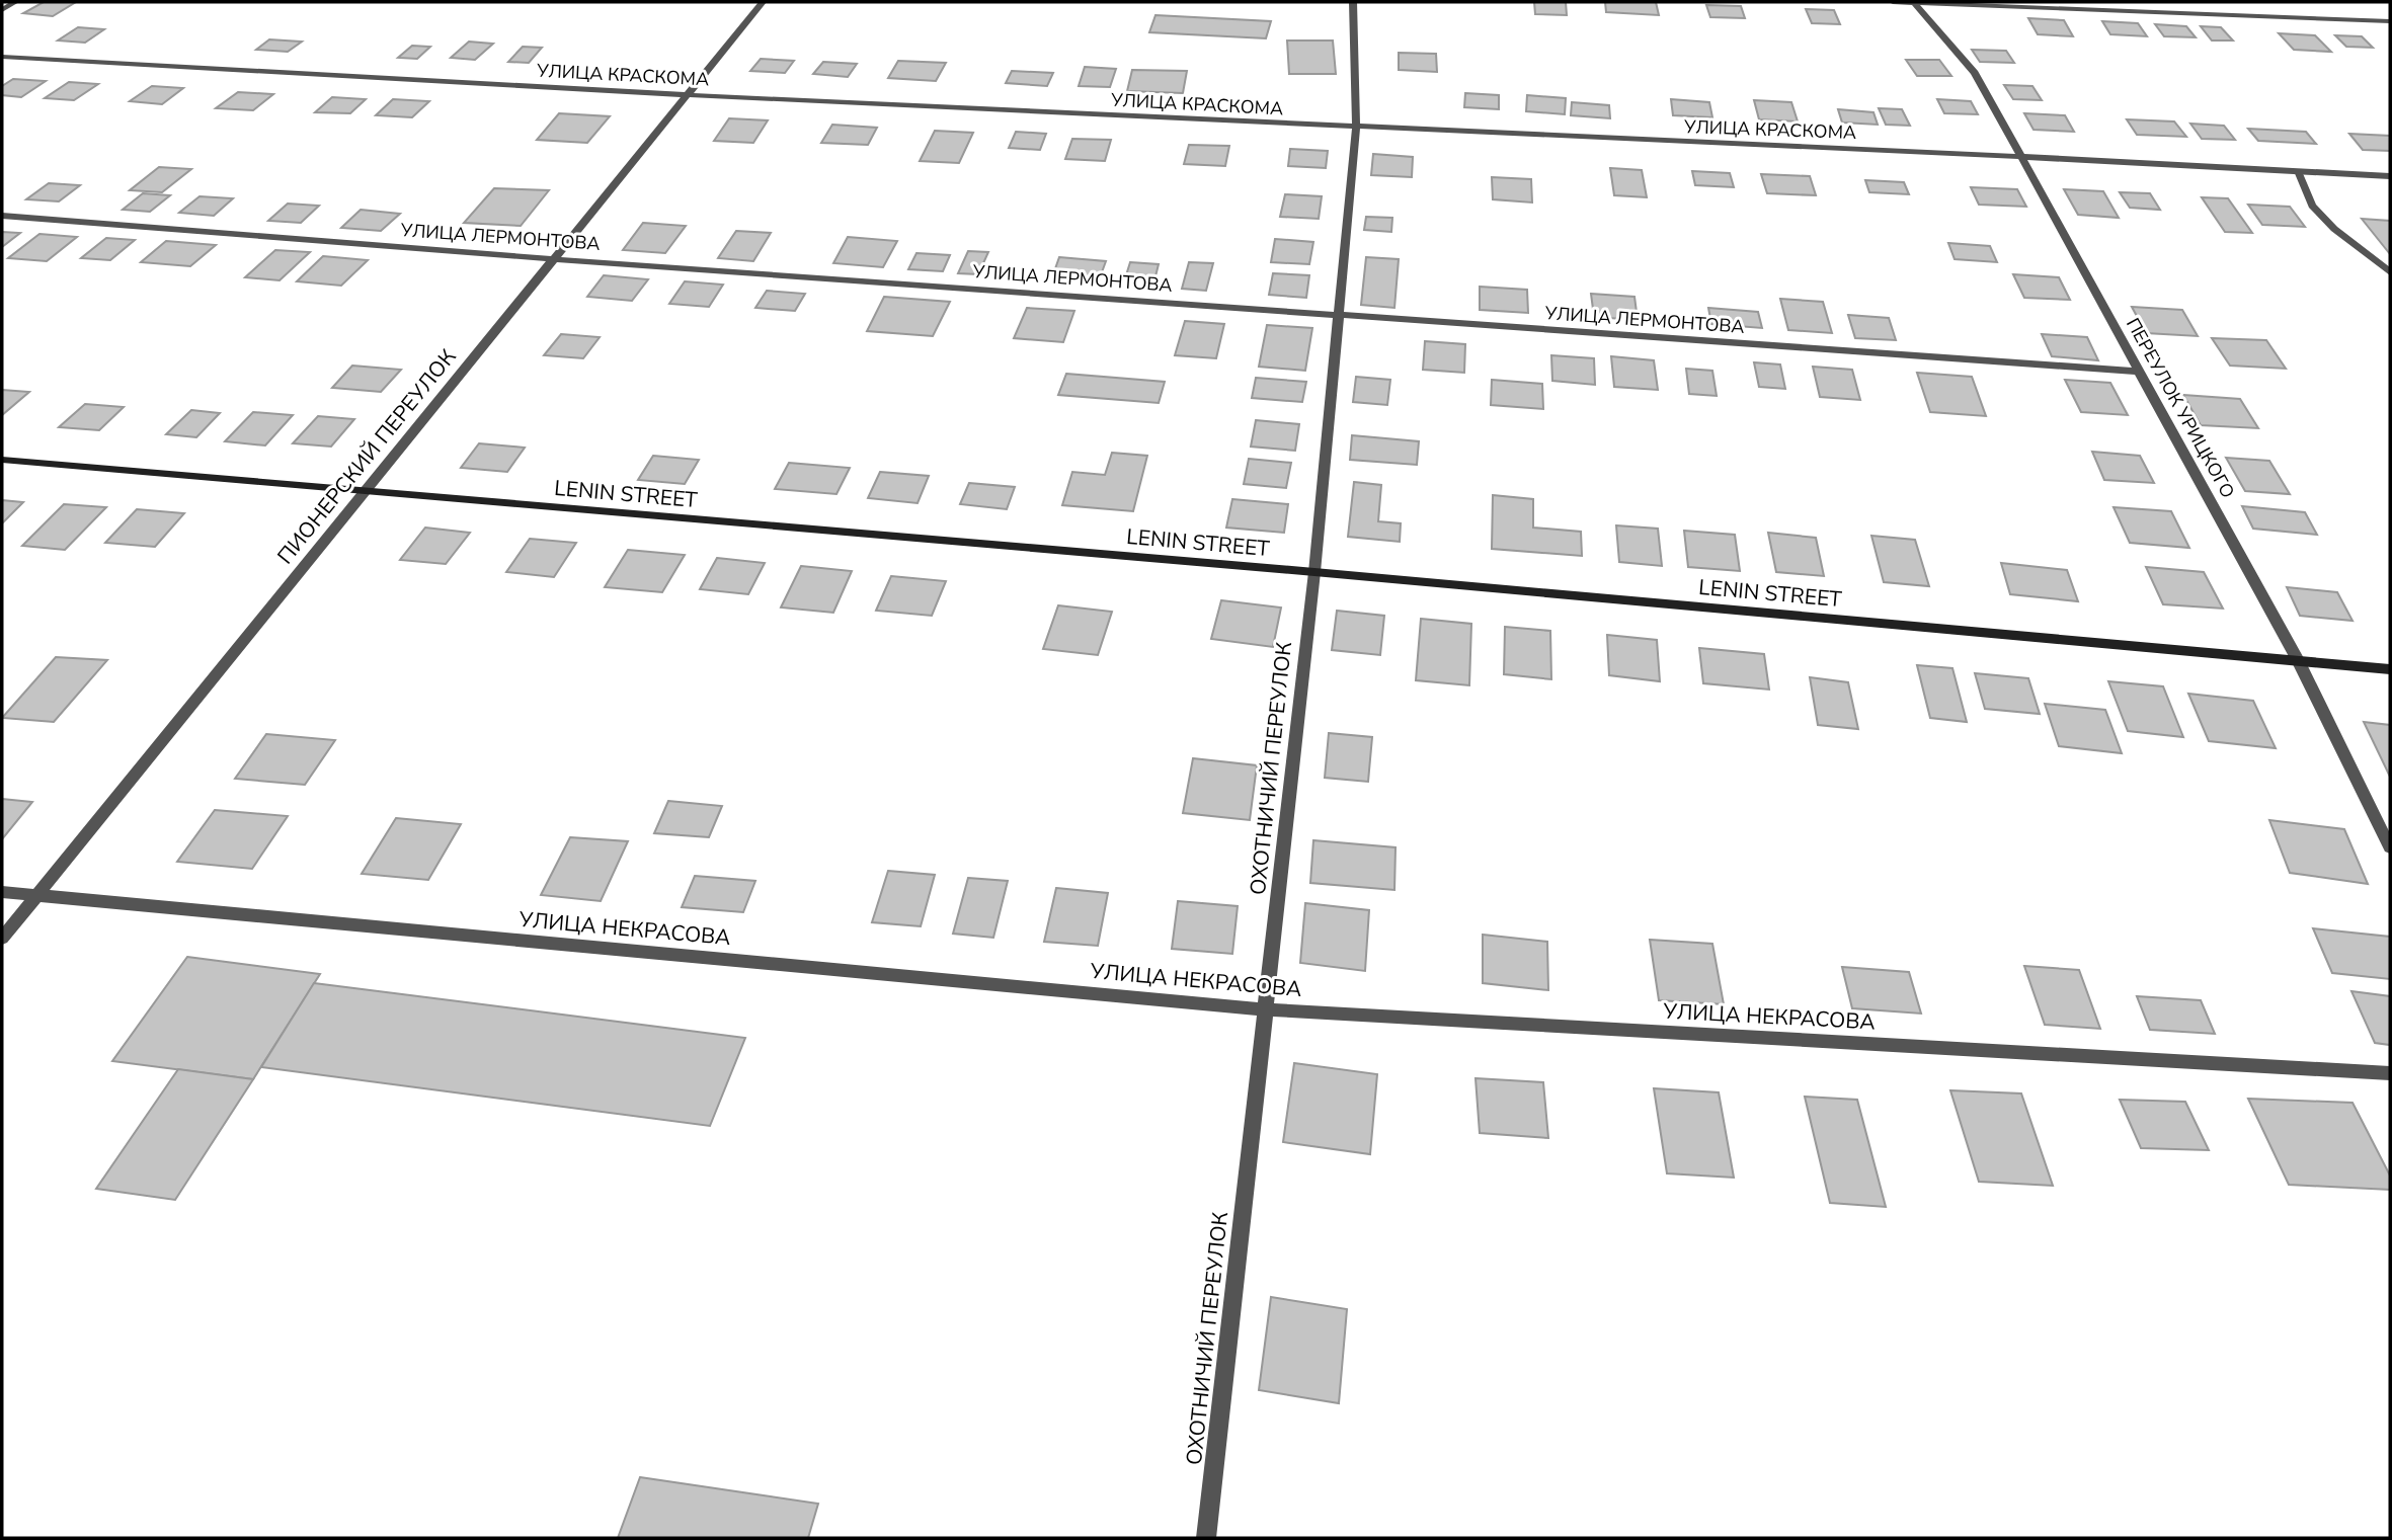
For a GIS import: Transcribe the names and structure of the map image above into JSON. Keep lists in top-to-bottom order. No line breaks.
{"streets":{"main road":["LENIN STREET"],"street":["УЛИЦА КРАСКОМА","УЛИЦА ЛЕРМОНТОВА","ПЕРЕУЛОК УРИЦКОГО","ПИОНЕРСКИЙ ПЕРЕУЛОК","ОХОТНИЧИЙ ПЕРЕУЛОК","УЛИЦА НЕКРАСОВА"]},"crossings":[["УЛИЦА КРАСКОМА","ПЕРЕУЛОК УРИЦКОГО"],["УЛИЦА КРАСКОМА","ПИОНЕРСКИЙ ПЕРЕУЛОК"],["УЛИЦА КРАСКОМА","ОХОТНИЧИЙ ПЕРЕУЛОК"],["УЛИЦА ЛЕРМОНТОВА","ПЕРЕУЛОК УРИЦКОГО"],["УЛИЦА ЛЕРМОНТОВА","ПИОНЕРСКИЙ ПЕРЕУЛОК"],["УЛИЦА ЛЕРМОНТОВА","ОХОТНИЧИЙ ПЕРЕУЛОК"],["ПЕРЕУЛОК УРИЦКОГО","LENIN STREET"],["ПИОНЕРСКИЙ ПЕРЕУЛОК","LENIN STREET"],["ПИОНЕРСКИЙ ПЕРЕУЛОК","УЛИЦА НЕКРАСОВА"],["LENIN STREET","ОХОТНИЧИЙ ПЕРЕУЛОК"],["ОХОТНИЧИЙ ПЕРЕУЛОК","УЛИЦА НЕКРАСОВА"]]}
